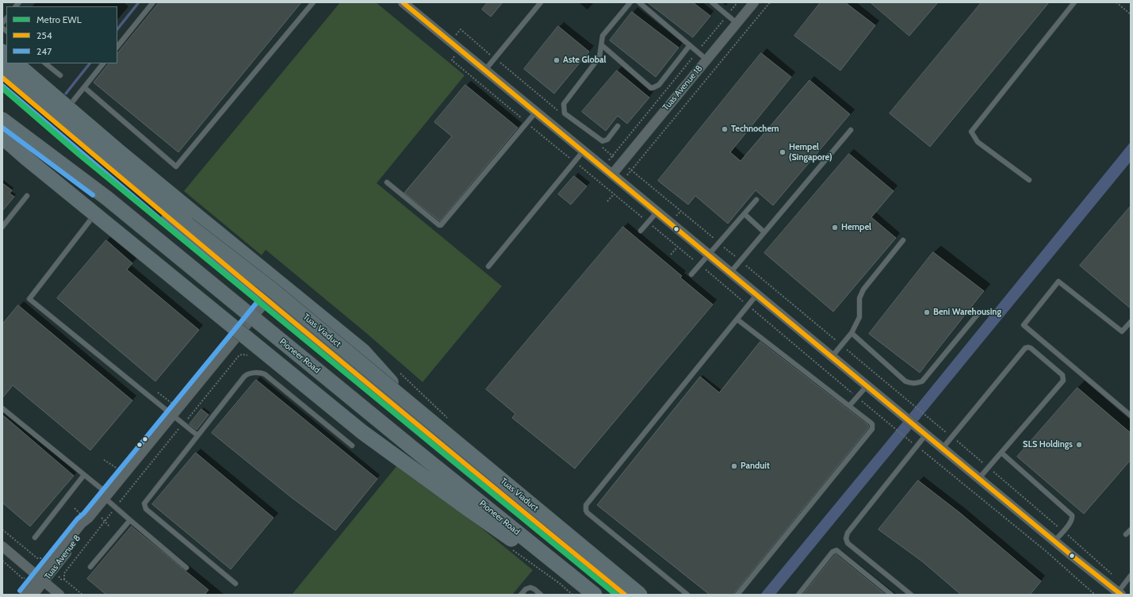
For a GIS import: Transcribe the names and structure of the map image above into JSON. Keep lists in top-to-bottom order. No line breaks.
{"streets":{"main road":["Tuas Viaduct","Pioneer Road"],"street":["Tuas Avenue 18","Tuas Avenue 8"]},"crossings":[["Pioneer Road","Tuas Avenue 8"]],"places":["Aste Global","Technochem","Hempel (Singapore)","Hempel","Beni Warehousing","SLS Holdings","Panduit"],"lines":["transit line 254","transit line 247","metro line EWL"],"legend":["Metro EWL","254","247"]}
